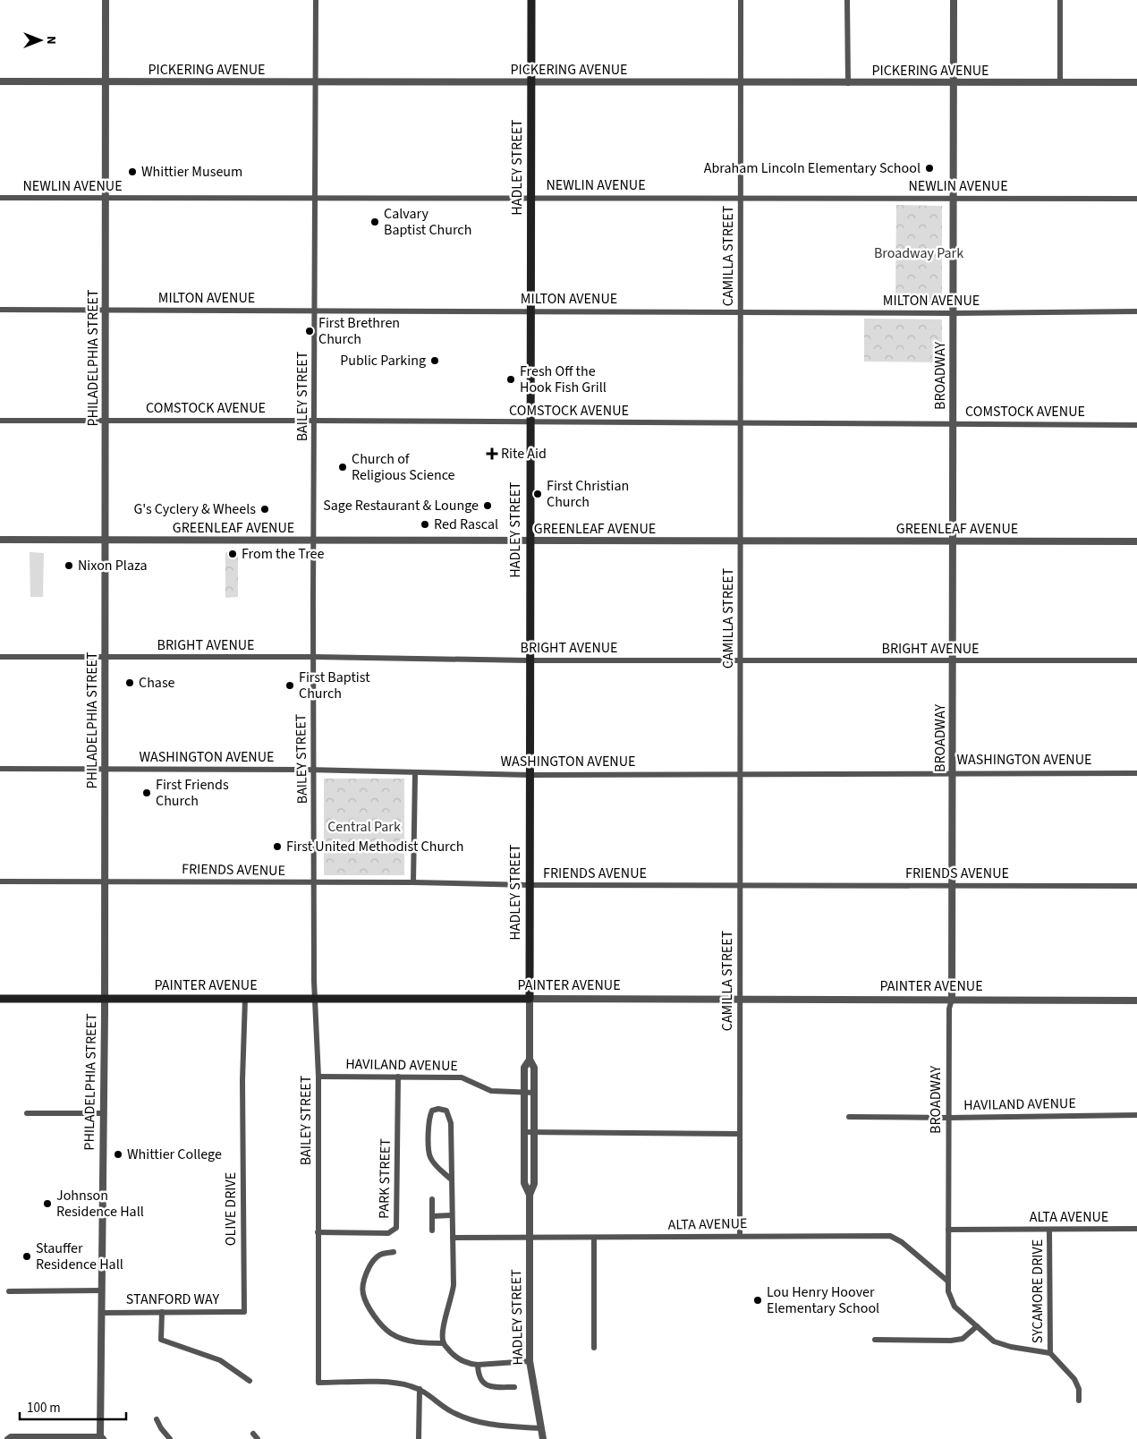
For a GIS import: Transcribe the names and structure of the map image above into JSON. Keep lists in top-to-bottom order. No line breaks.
{"streets":{"main road":["HADLEY STREET","PAINTER AVENUE"],"street":["PICKERING AVENUE","NEWLIN AVENUE","CAMILLA STREET","MILTON AVENUE","PHILADELPHIA STREET","BROADWAY","BAILEY STREET","COMSTOCK AVENUE","GREENLEAF AVENUE","BRIGHT AVENUE","WASHINGTON AVENUE","FRIENDS AVENUE","HAVILAND AVENUE","PARK STREET","OLIVE DRIVE","ALTA AVENUE","SYCAMORE DRIVE","STANFORD WAY"]},"crossings":[["PICKERING AVENUE","HADLEY STREET"],["PICKERING AVENUE","CAMILLA STREET"],["PICKERING AVENUE","PHILADELPHIA STREET"],["PICKERING AVENUE","BROADWAY"],["PICKERING AVENUE","BAILEY STREET"],["HADLEY STREET","NEWLIN AVENUE"],["HADLEY STREET","MILTON AVENUE"],["HADLEY STREET","COMSTOCK AVENUE"],["HADLEY STREET","GREENLEAF AVENUE"],["HADLEY STREET","BRIGHT AVENUE"],["HADLEY STREET","WASHINGTON AVENUE"],["HADLEY STREET","FRIENDS AVENUE"],["HADLEY STREET","PAINTER AVENUE"],["HADLEY STREET","HAVILAND AVENUE"],["HADLEY STREET","ALTA AVENUE"],["NEWLIN AVENUE","CAMILLA STREET"],["NEWLIN AVENUE","PHILADELPHIA STREET"],["NEWLIN AVENUE","BROADWAY"],["NEWLIN AVENUE","BAILEY STREET"],["CAMILLA STREET","MILTON AVENUE"],["CAMILLA STREET","COMSTOCK AVENUE"],["CAMILLA STREET","GREENLEAF AVENUE"],["CAMILLA STREET","BRIGHT AVENUE"],["CAMILLA STREET","WASHINGTON AVENUE"],["CAMILLA STREET","FRIENDS AVENUE"],["CAMILLA STREET","PAINTER AVENUE"],["CAMILLA STREET","ALTA AVENUE"],["MILTON AVENUE","PHILADELPHIA STREET"],["MILTON AVENUE","BROADWAY"],["MILTON AVENUE","BAILEY STREET"],["PHILADELPHIA STREET","COMSTOCK AVENUE"],["PHILADELPHIA STREET","GREENLEAF AVENUE"],["PHILADELPHIA STREET","BRIGHT AVENUE"],["PHILADELPHIA STREET","WASHINGTON AVENUE"],["PHILADELPHIA STREET","FRIENDS AVENUE"],["PHILADELPHIA STREET","PAINTER AVENUE"],["PHILADELPHIA STREET","STANFORD WAY"],["BROADWAY","COMSTOCK AVENUE"],["BROADWAY","GREENLEAF AVENUE"],["BROADWAY","BRIGHT AVENUE"],["BROADWAY","WASHINGTON AVENUE"],["BROADWAY","FRIENDS AVENUE"],["BROADWAY","PAINTER AVENUE"],["BROADWAY","HAVILAND AVENUE"],["BROADWAY","ALTA AVENUE"],["BROADWAY","SYCAMORE DRIVE"],["BAILEY STREET","COMSTOCK AVENUE"],["BAILEY STREET","GREENLEAF AVENUE"],["BAILEY STREET","BRIGHT AVENUE"],["BAILEY STREET","WASHINGTON AVENUE"],["BAILEY STREET","FRIENDS AVENUE"],["BAILEY STREET","PAINTER AVENUE"],["BAILEY STREET","HAVILAND AVENUE"],["BAILEY STREET","PARK STREET"],["PAINTER AVENUE","OLIVE DRIVE"],["HAVILAND AVENUE","PARK STREET"],["OLIVE DRIVE","STANFORD WAY"],["ALTA AVENUE","SYCAMORE DRIVE"]],"parks":["Broadway Park","Central Park"],"places":{"other":["Abraham Lincoln Elementary School","Whittier Museum","Calvary Baptist Church","First Brethren Church","Public Parking","Fresh Off the Hook Fish Grill","Church of Religious Science","First Christian Church","Sage Restaurant & Lounge","G's Cyclery & Wheels","Red Rascal","From the Tree","Nixon Plaza","Chase","First Baptist Church","First Friends Church","First United Methodist Church","Whittier College","Johnson Residence Hall","Stauffer Residence Hall","Lou Henry Hoover Elementary School"],"health":["Rite Aid"]},"scale_bar":"100 m","north":"right"}
